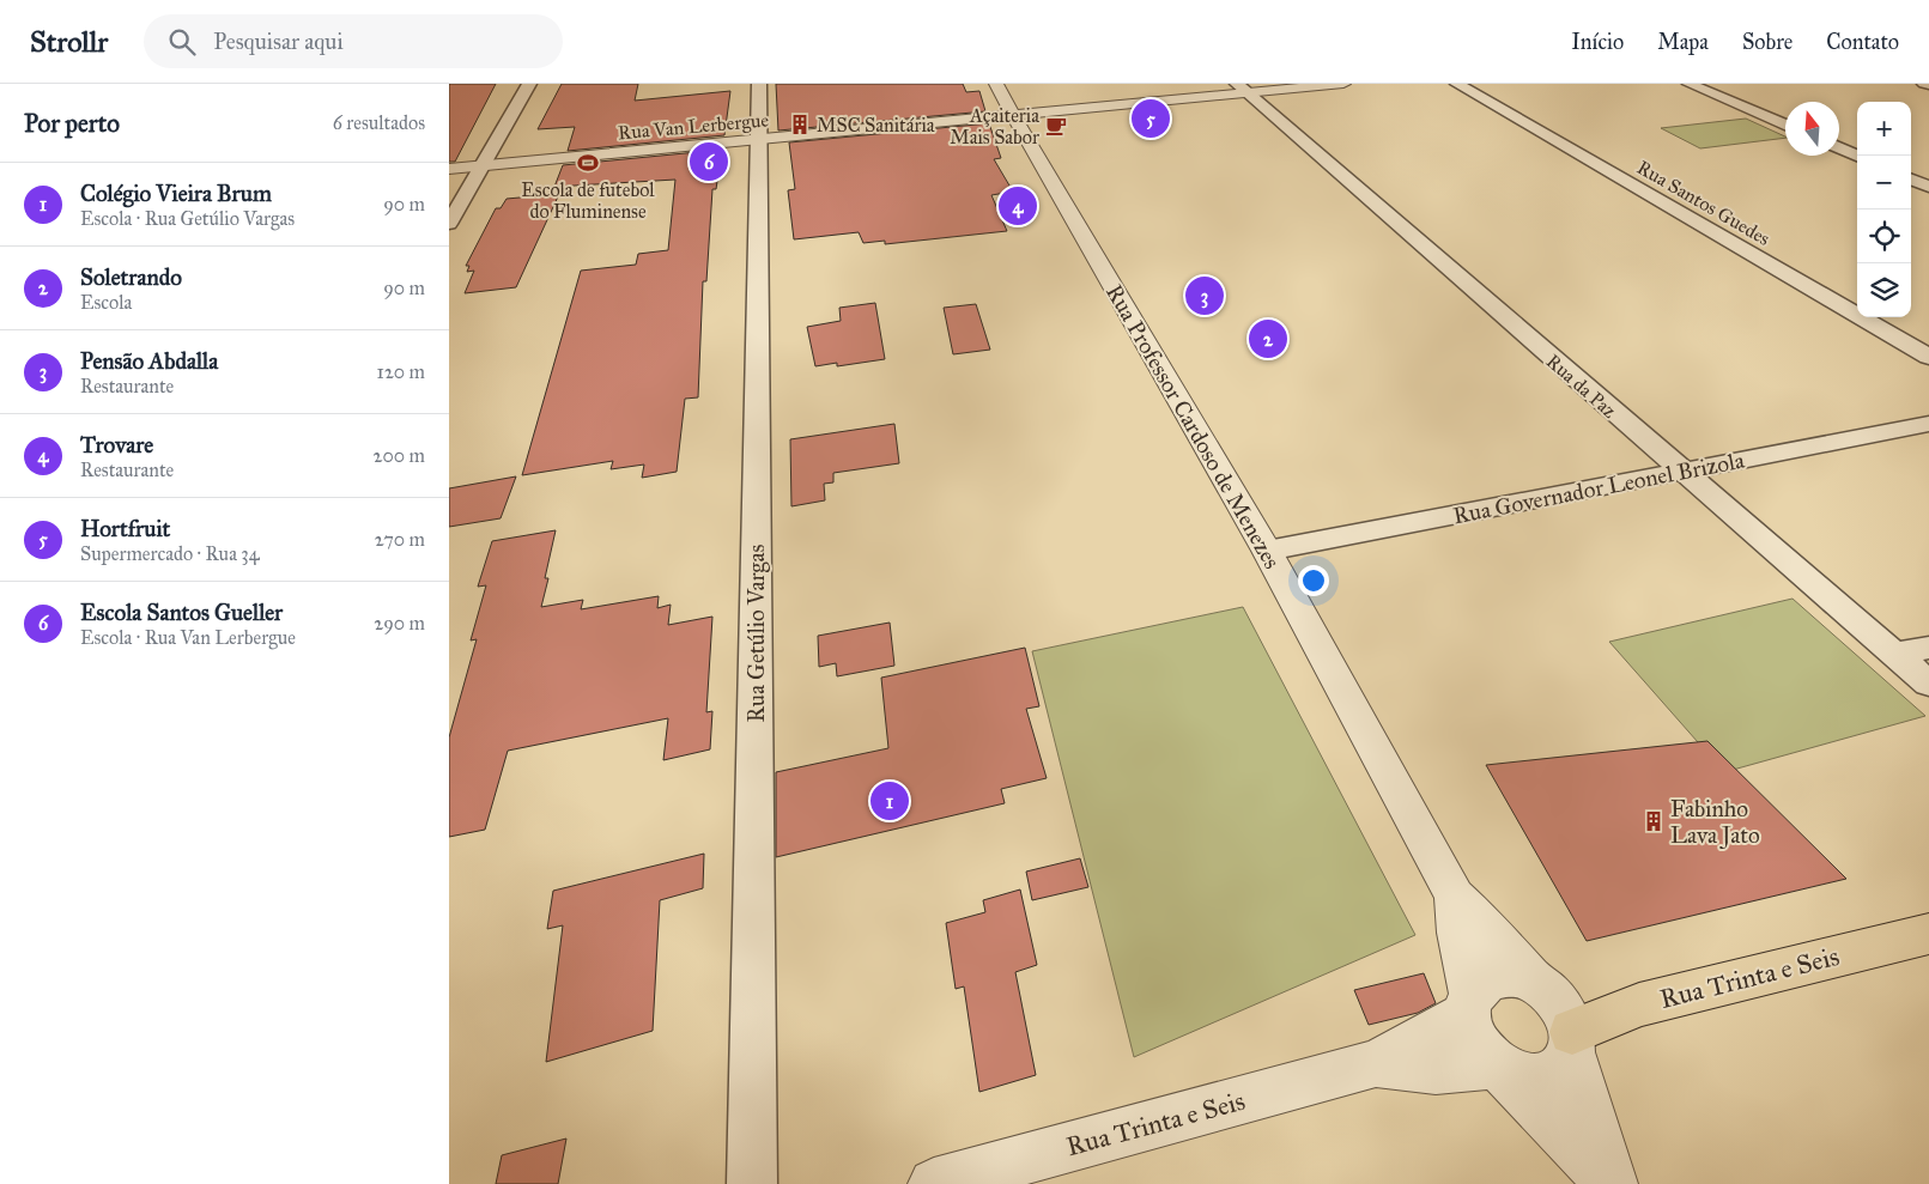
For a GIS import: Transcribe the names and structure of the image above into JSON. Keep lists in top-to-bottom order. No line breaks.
{"streets":{"main road":["Rua Trinta e Seis"],"street":["Rua Van Lerbergue","Rua Santos Guedes","Rua da Paz","Rua Professor Cardoso de Menezes","Rua Governador Leonel Brizola","Rua Getúlio Vargas"]},"crossings":[["Rua Van Lerbergue","Rua da Paz"],["Rua Van Lerbergue","Rua Professor Cardoso de Menezes"],["Rua Van Lerbergue","Rua Getúlio Vargas"],["Rua da Paz","Rua Governador Leonel Brizola"],["Rua Professor Cardoso de Menezes","Rua Governador Leonel Brizola"],["Rua Professor Cardoso de Menezes","Rua Trinta e Seis"]],"places":{"building":["MSC Sanitária","Fabinho Lava Jato"],"cafe":["Açaiteria Mais Sabor"],"sports":["Escola de futebol do Fluminense"]},"north":"top","page":{"header":"Strollr","search":"Pesquisar aqui","nav":["Início","Mapa","Sobre","Contato"],"heading":["Por perto","6 resultados"],"pins":["5","6","4","3","2","1"],"map_buttons":["+","−"],"list":[{"mark":"1","name":"Colégio Vieira Brum","note":"Escola · Rua Getúlio Vargas","value":"90 m"},{"mark":"2","name":"Soletrando","note":"Escola","value":"90 m"},{"mark":"3","name":"Pensão Abdalla","note":"Restaurante","value":"120 m"},{"mark":"4","name":"Trovare","note":"Restaurante","value":"200 m"},{"mark":"5","name":"Hortfruit","note":"Supermercado · Rua 34","value":"270 m"},{"mark":"6","name":"Escola Santos Gueller","note":"Escola · Rua Van Lerbergue","value":"290 m"}]}}
